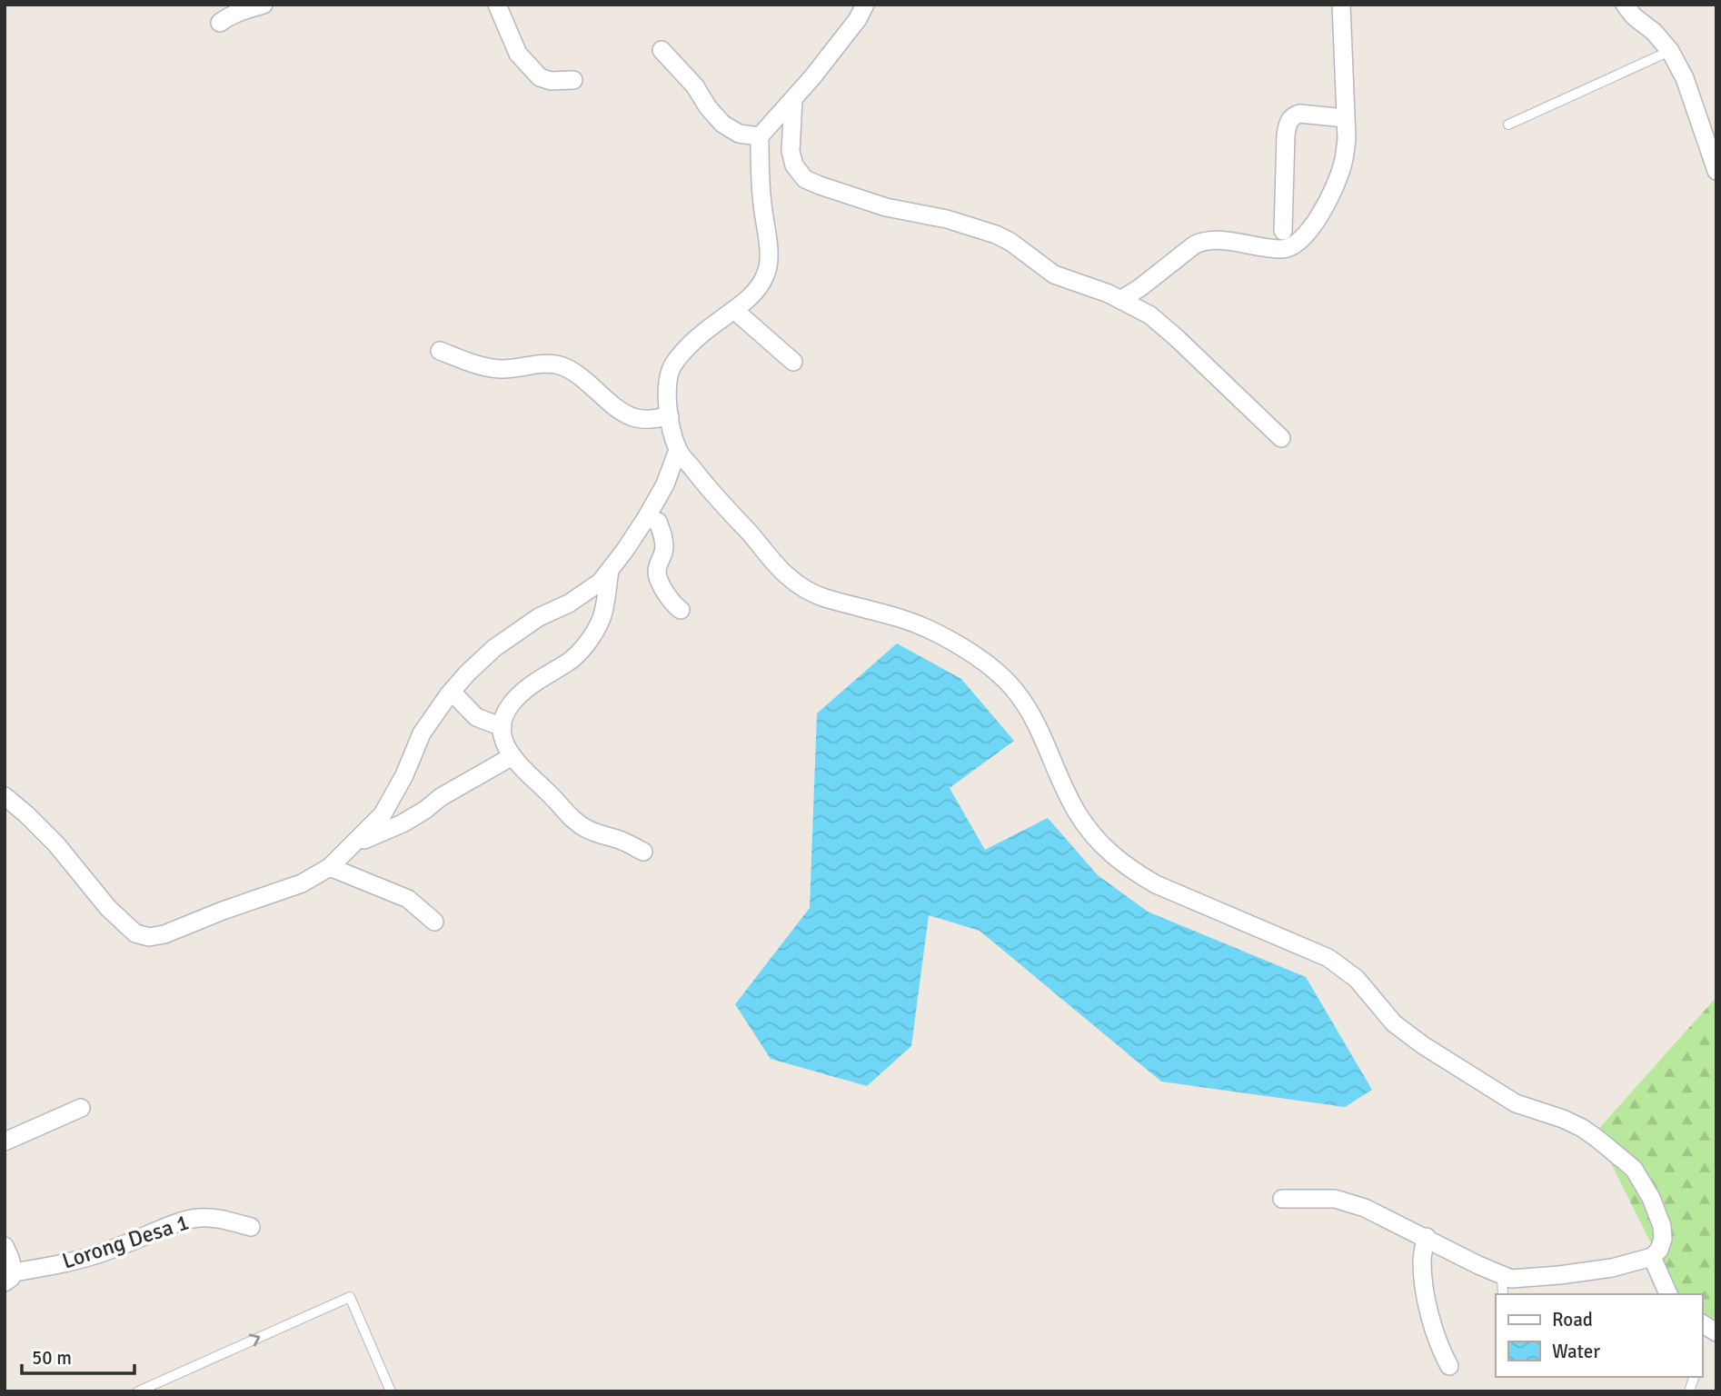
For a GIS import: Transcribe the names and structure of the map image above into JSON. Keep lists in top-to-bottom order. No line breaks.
{"streets":{"street":["Lorong Desa 1"]},"legend":["Road","Water"],"scale_bar":"50 m"}
